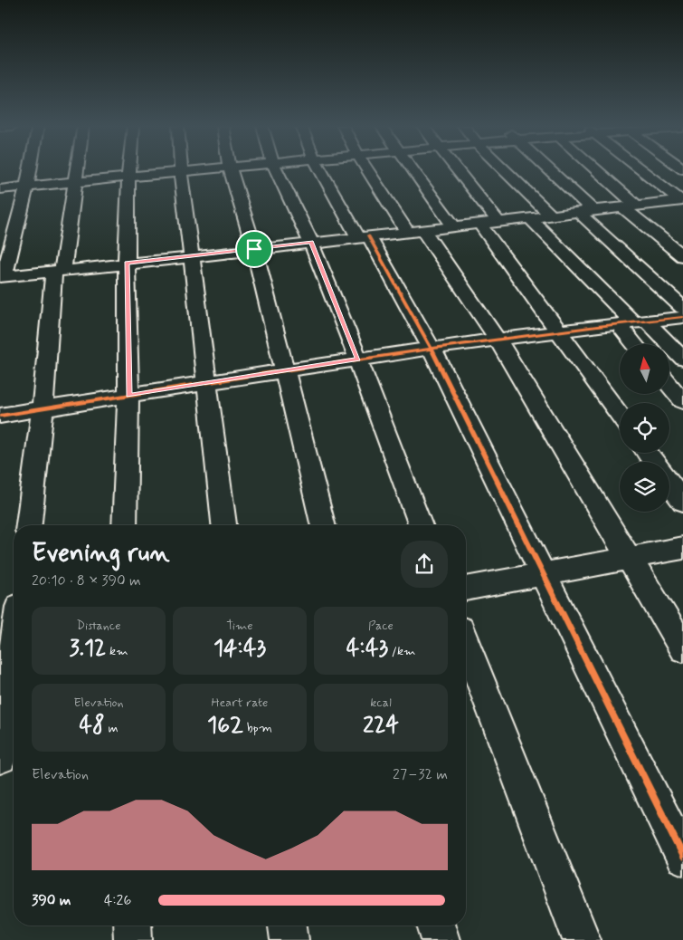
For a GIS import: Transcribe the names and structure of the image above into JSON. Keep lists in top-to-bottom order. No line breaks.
{"north":"top","page":{"heading":["Evening run","20:10 · 8 × 390 m"],"stats":[["Distance","3.12 km"],["Time","14:43"],["Pace","4:43 /km"],["Elevation","48 m"],["Heart rate","162 bpm"],["kcal","224"]],"chart":["Elevation","27–32 m"],"list":[{"name":"390 m","note":"4:26"}]}}
